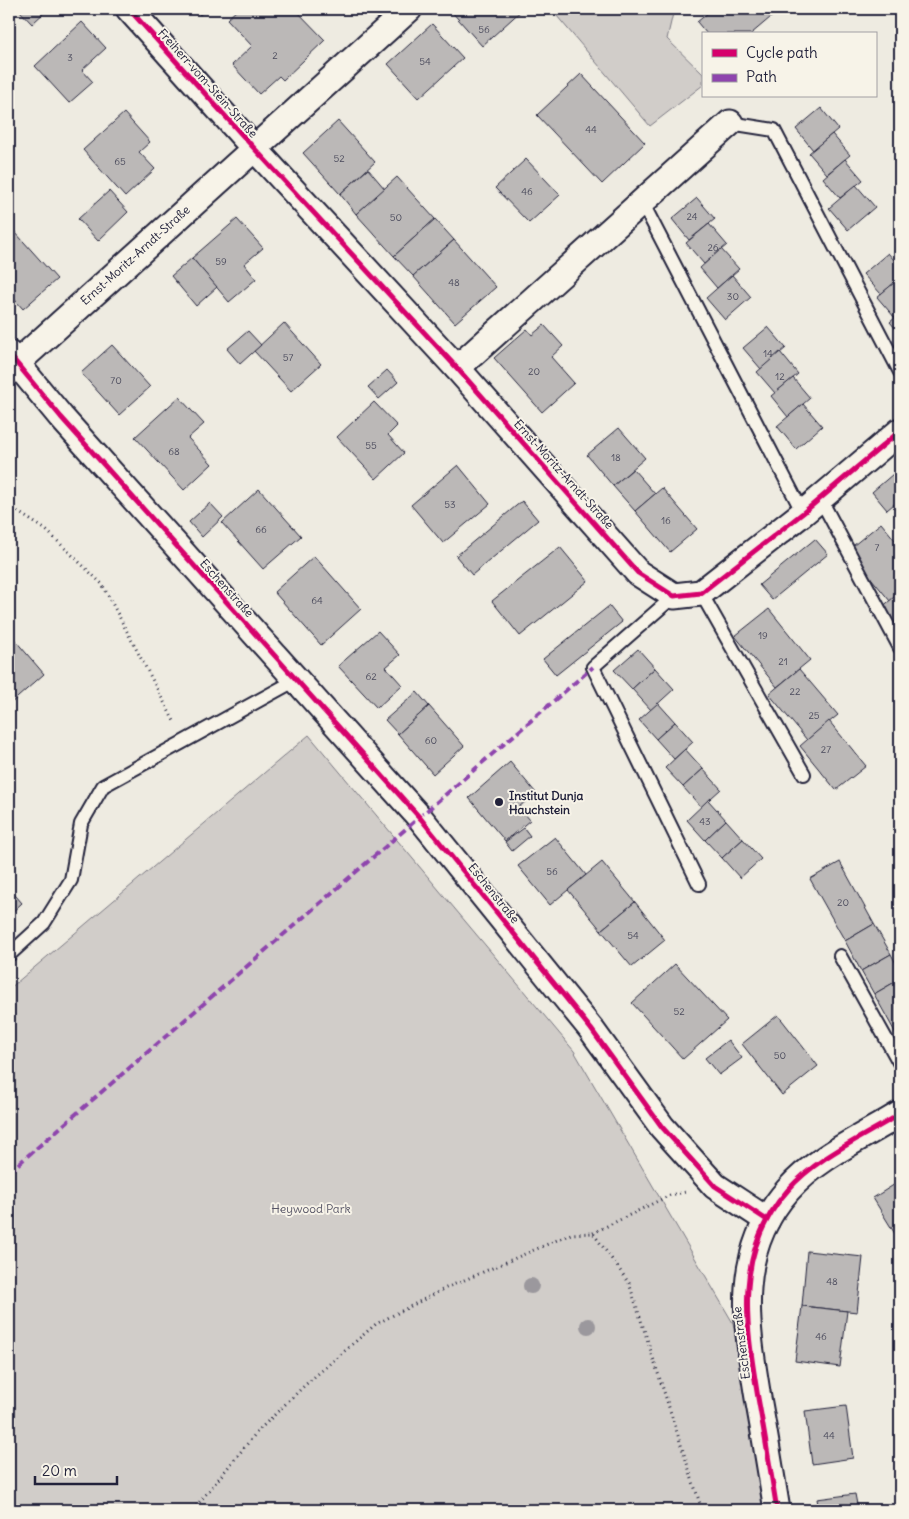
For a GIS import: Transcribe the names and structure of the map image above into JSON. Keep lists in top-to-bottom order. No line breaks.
{"streets":{"street":["Freiherr-vom-Stein-Straße","Ernst-Moritz-Arndt-Straße","Eschenstraße"]},"crossings":[["Freiherr-vom-Stein-Straße","Ernst-Moritz-Arndt-Straße"],["Ernst-Moritz-Arndt-Straße","Eschenstraße"]],"parks":["Heywood Park"],"places":["Institut Dunja Hauchstein"],"house_numbers":["56","2","3","54","44","52","65","46","24","50","26","59","48","30","14","57","20","12","70","55","68","18","53","16","66","7","64","19","21","62","22","25","60","27","43","56","20","54","52","50","48","46","44"],"legend":["Cycle path","Path"],"scale_bar":"20 m"}
